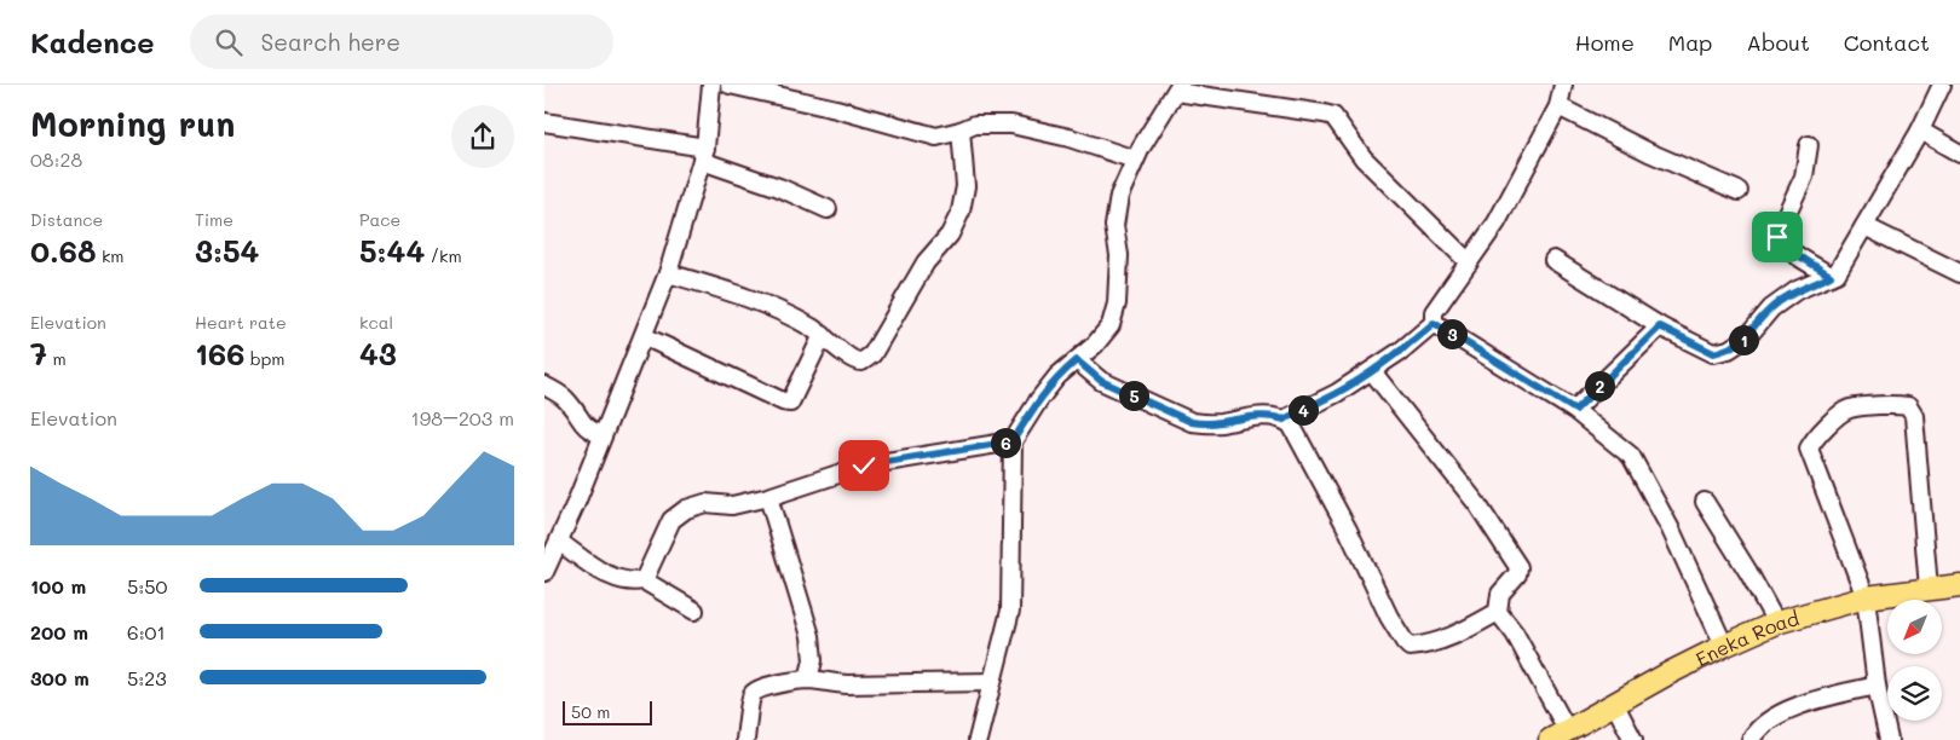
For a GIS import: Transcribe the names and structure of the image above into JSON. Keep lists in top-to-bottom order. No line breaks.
{"streets":{"main road":["Eneka Road"]},"scale_bar":"50 m","north":"bottom left","page":{"header":"Kadence","search":"Search here","nav":["Home","Map","About","Contact"],"heading":["Morning run","08:28"],"stats":[["Distance","0.68 km"],["Time","3:54"],["Pace","5:44 /km"],["Elevation","7 m"],["Heart rate","166 bpm"],["kcal","43"]],"pins":["3","1","2","5","4","6"],"chart":["Elevation","198–203 m"],"list":[{"name":"100 m","note":"5:50"},{"name":"200 m","note":"6:01"},{"name":"300 m","note":"5:23"}],"scale":"50 m"}}
